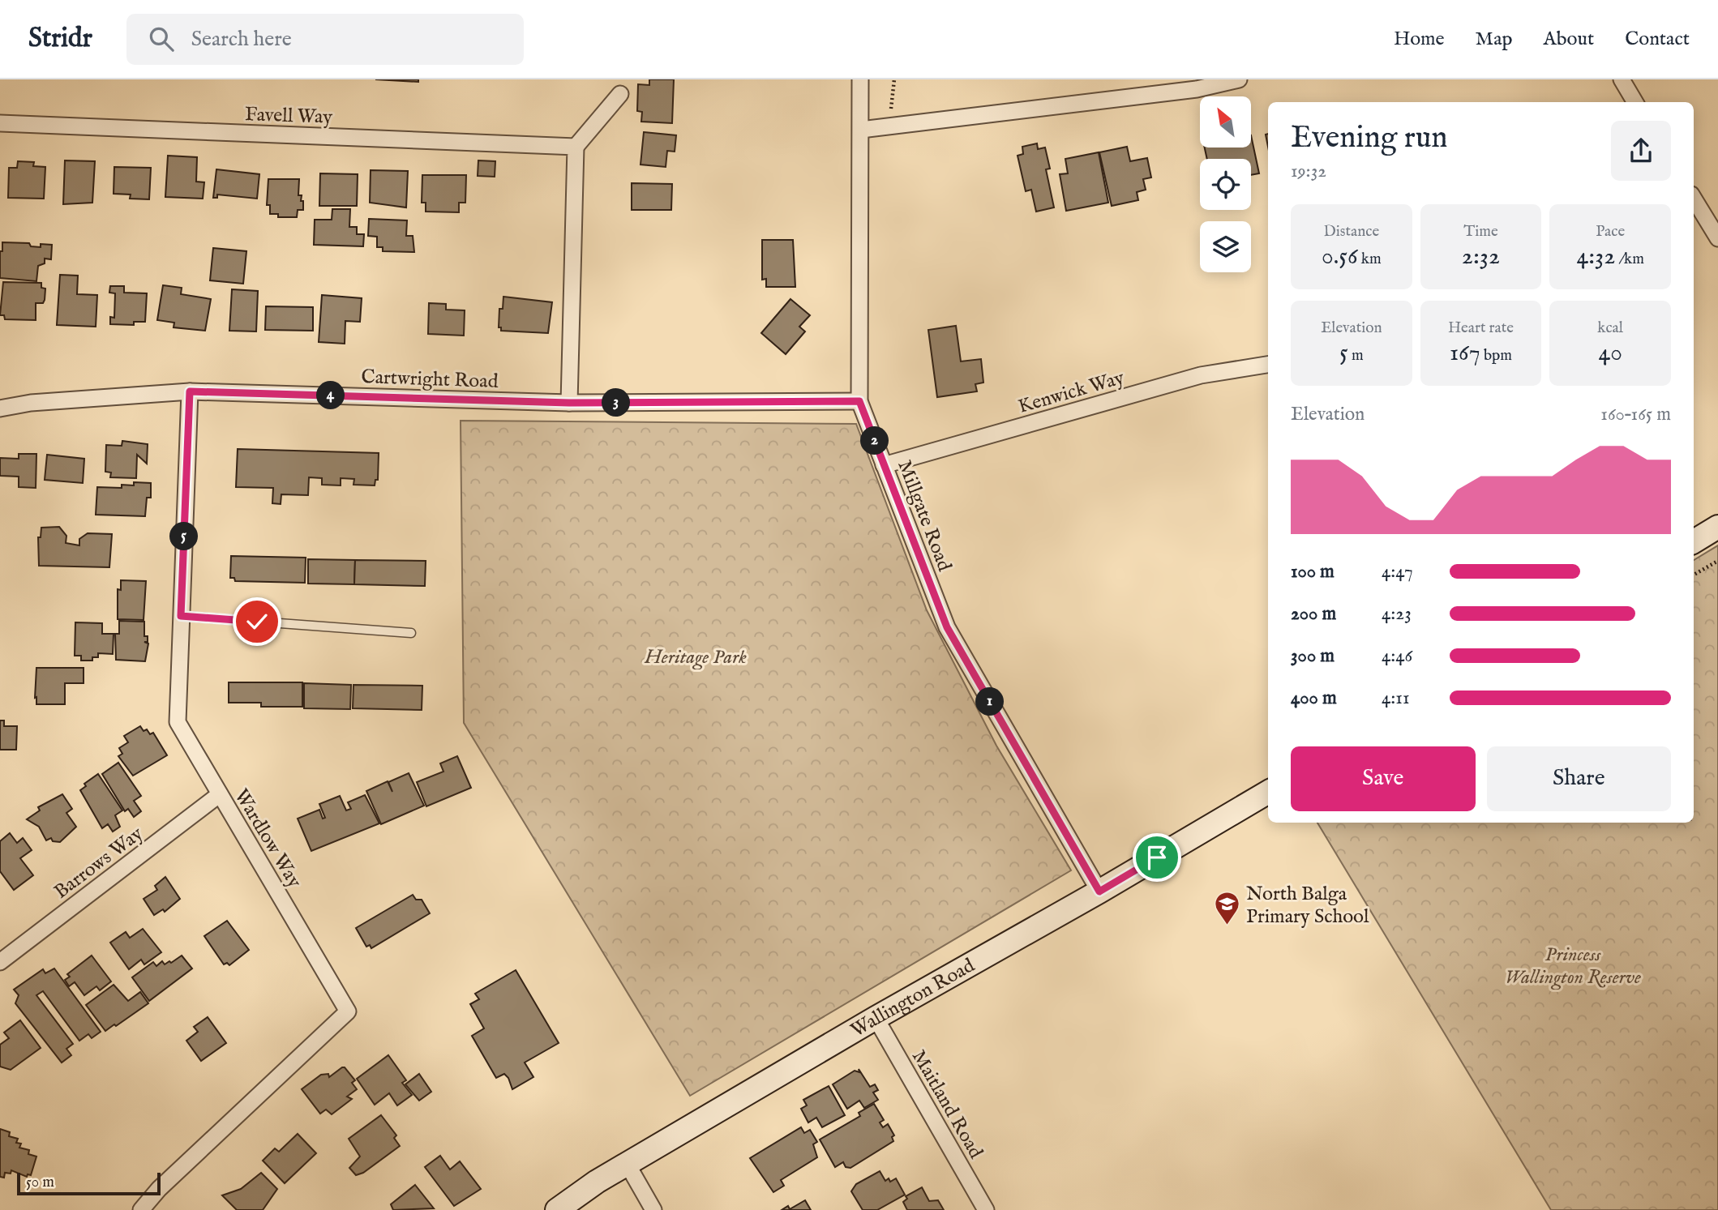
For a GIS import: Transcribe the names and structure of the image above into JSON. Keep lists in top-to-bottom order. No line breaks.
{"streets":{"street":["Favell Way","Cartwright Road","Kenwick Way","Millgate Road","Wardlow Way","Barrows Way","Wallington Road","Maitland Road"]},"crossings":[["Cartwright Road","Millgate Road"],["Cartwright Road","Wardlow Way"],["Kenwick Way","Millgate Road"],["Millgate Road","Wallington Road"],["Wardlow Way","Barrows Way"],["Wallington Road","Maitland Road"]],"parks":["Heritage Park","Princess Wallington Reserve"],"places":{"school or university":["North Balga Primary School"]},"scale_bar":"50 m","north":"top left","page":{"header":"Stridr","search":"Search here","nav":["Home","Map","About","Contact"],"heading":["Evening run","19:32"],"stats":[["Distance","0.56 km"],["Time","2:32"],["Pace","4:32 /km"],["Elevation","5 m"],["Heart rate","167 bpm"],["kcal","40"]],"pins":["4","3","2","5","1"],"chart":["Elevation","160–165 m"],"list":[{"name":"100 m","note":"4:47"},{"name":"200 m","note":"4:23"},{"name":"300 m","note":"4:46"},{"name":"400 m","note":"4:11"}],"buttons":["Save","Share"],"scale":"50 m"}}
